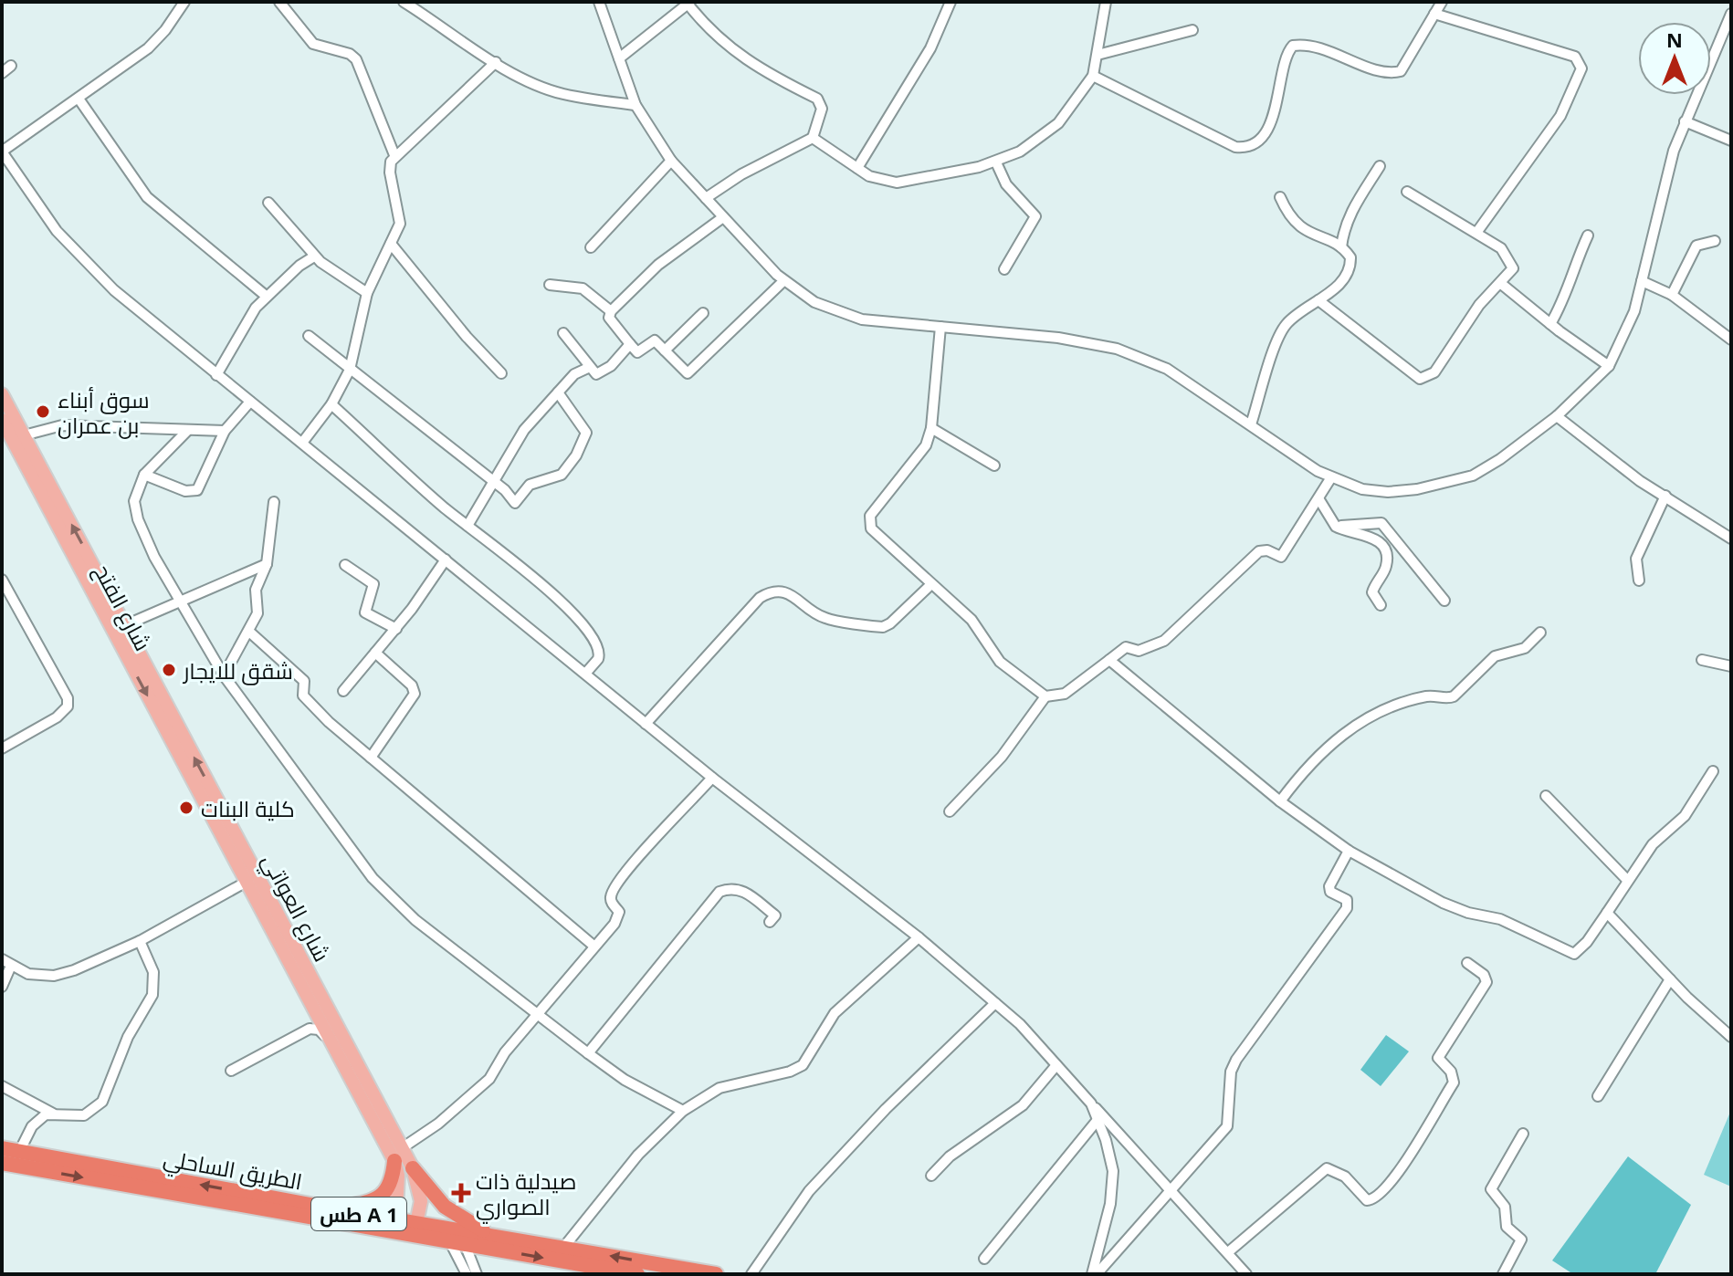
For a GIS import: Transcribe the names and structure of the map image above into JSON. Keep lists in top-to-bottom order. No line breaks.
{"streets":{"highway":["الطريق الساحلي","طس A 1"],"main road":["شارع الفتح","شارع العواتي"]},"crossings":[["شارع الفتح","شارع العواتي"],["شارع العواتي","الطريق الساحلي"]],"one_way":["شارع الفتح","شارع العواتي"],"places":{"other":["سوق أبناء بن عمران","شقق للايجار","كلية البنات"],"health":["صيدلية ذات الصواري"]},"north":"top"}
